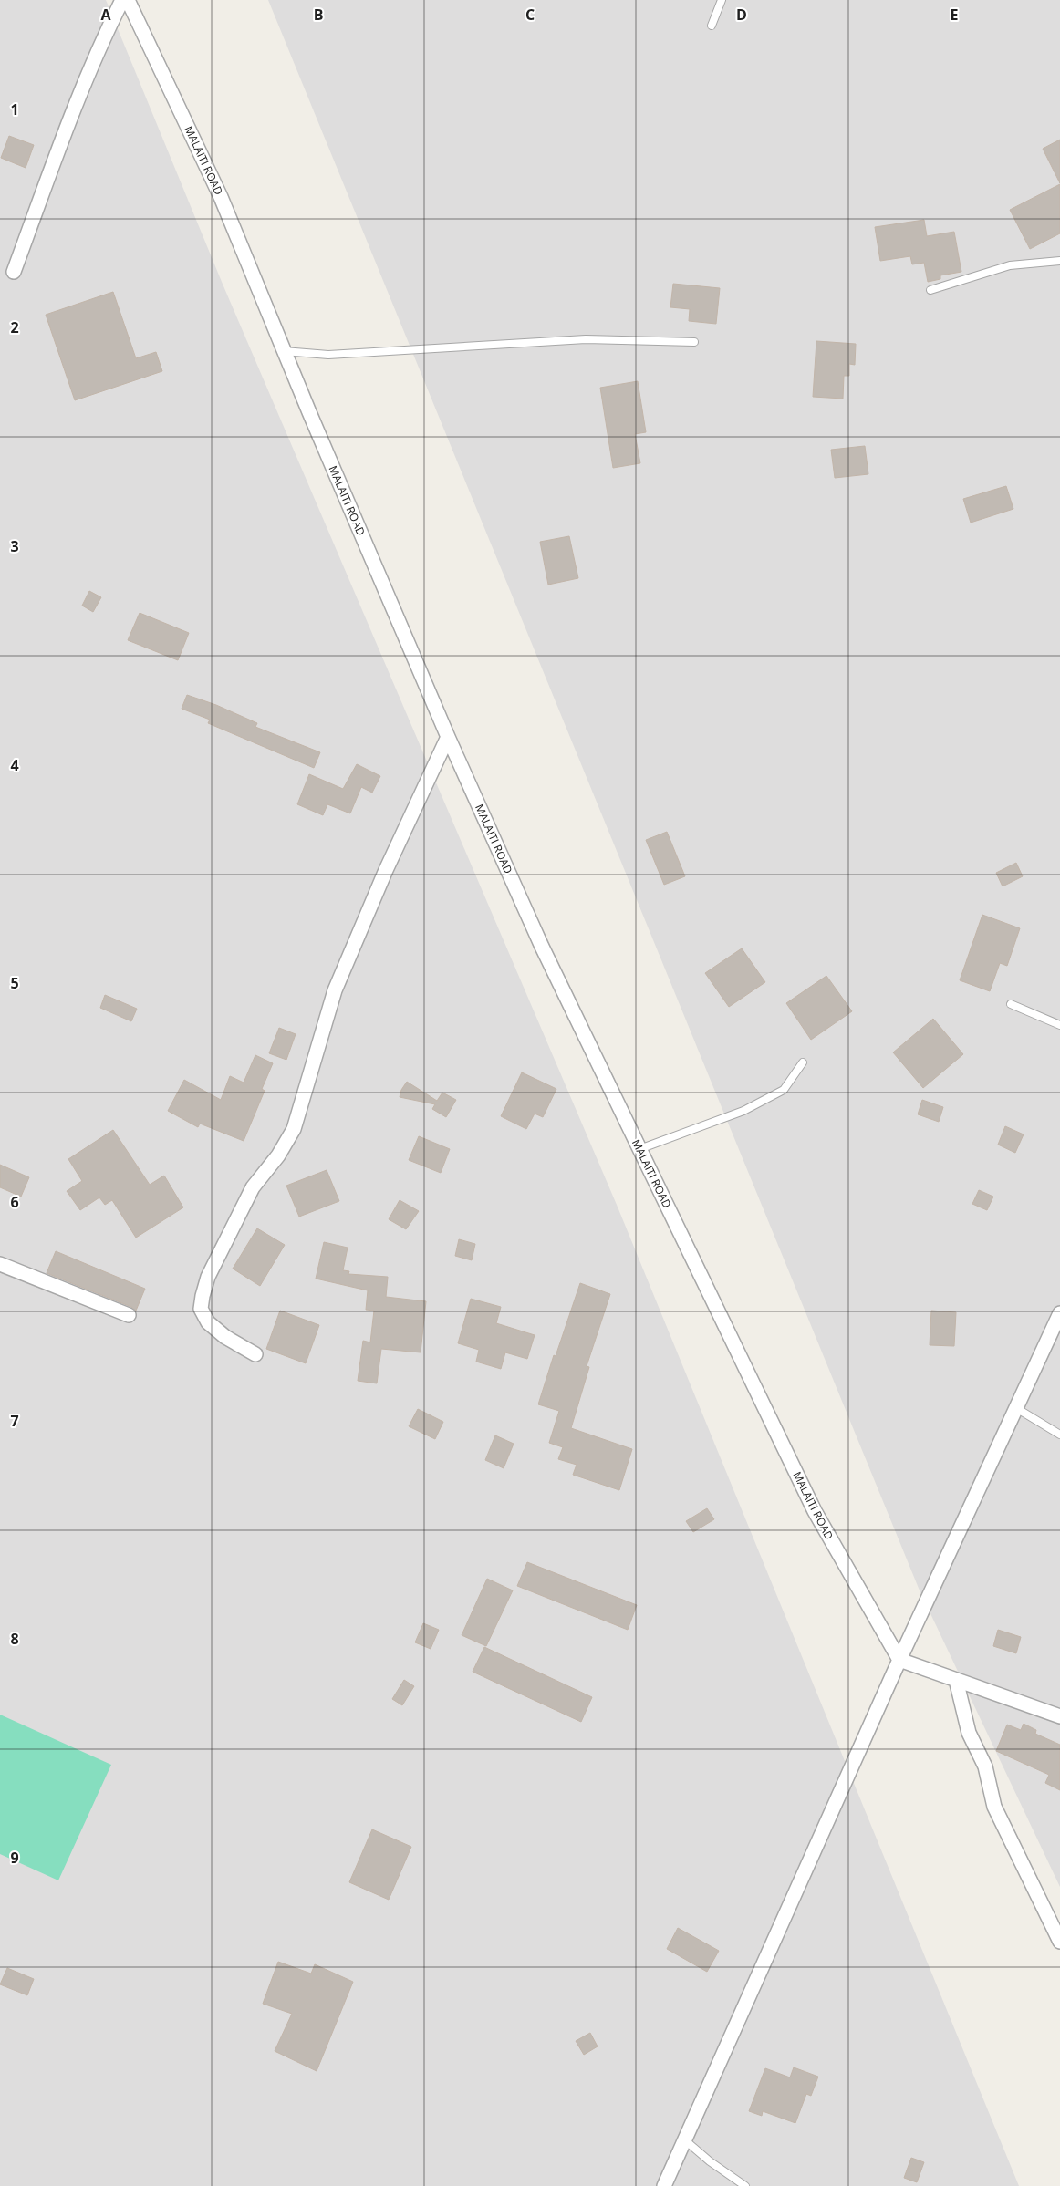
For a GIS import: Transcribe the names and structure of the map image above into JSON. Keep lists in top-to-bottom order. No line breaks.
{"streets":{"street":["MALAITI ROAD"]},"grid":{"columns":["A","B","C","D","E"],"rows":["1","2","3","4","5","6","7","8","9"]}}
